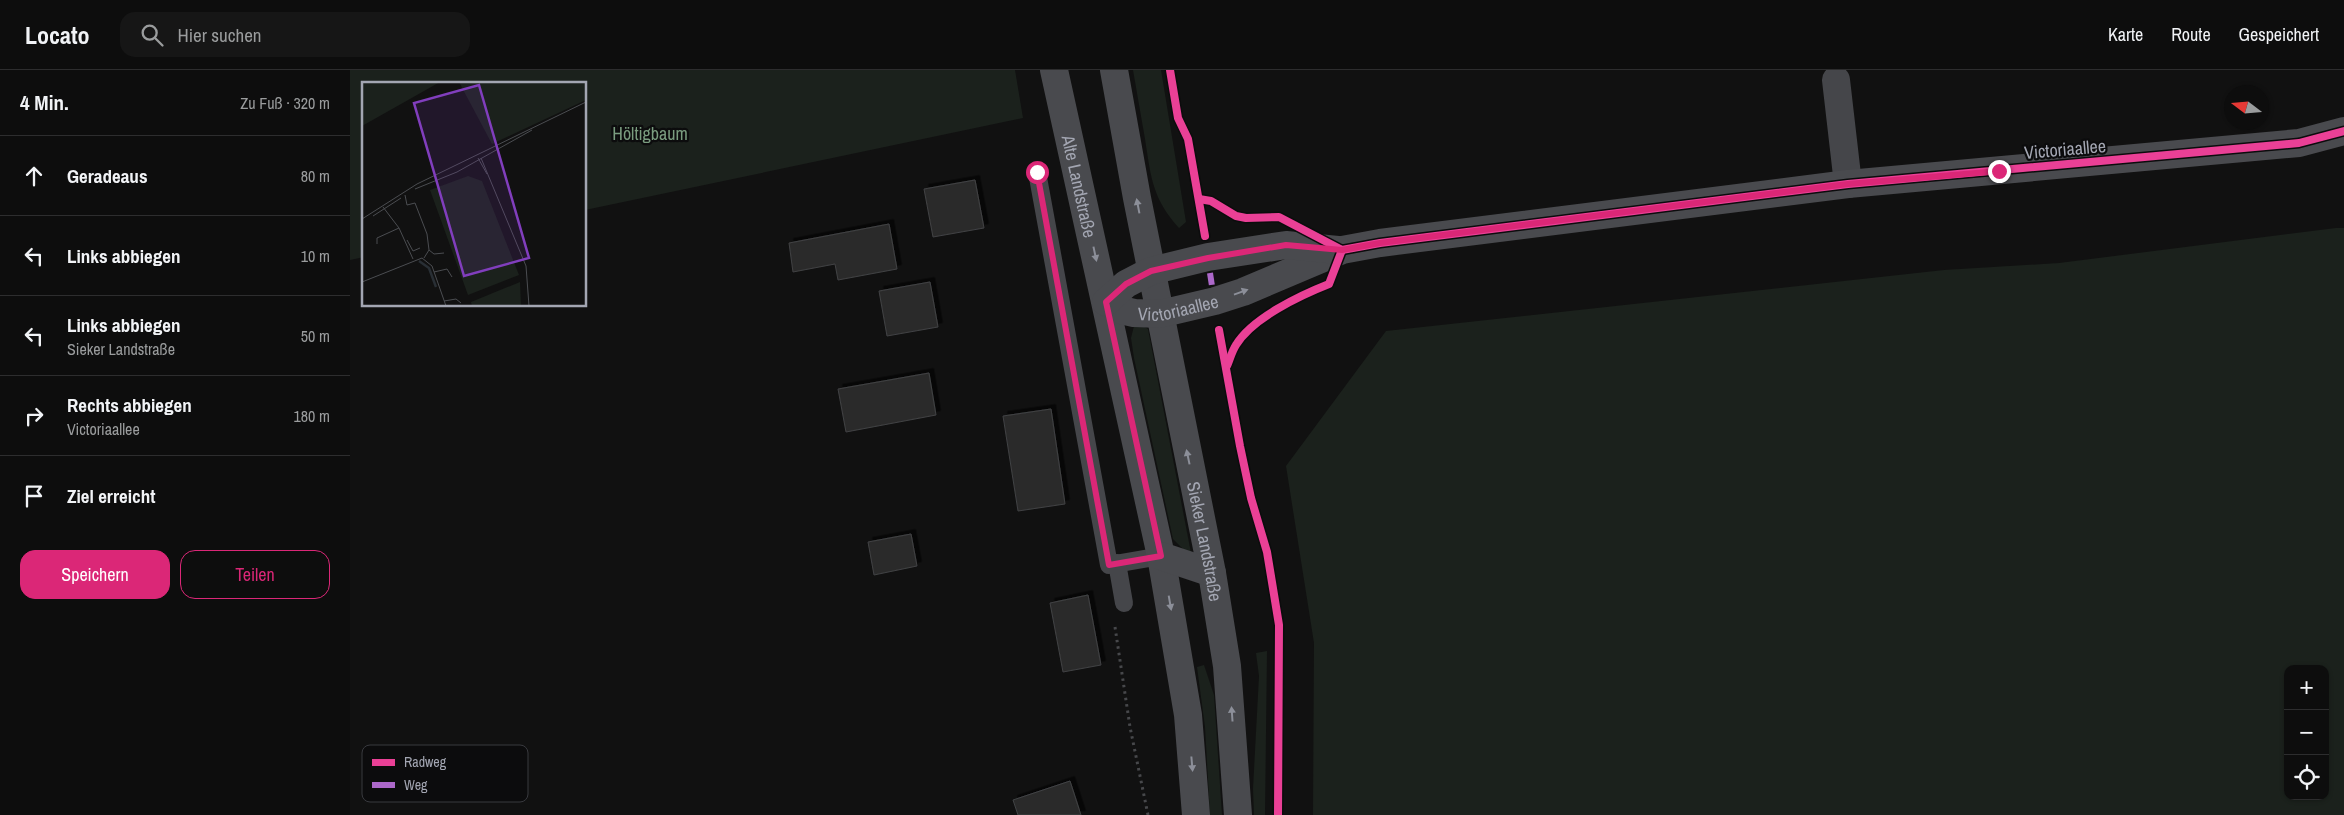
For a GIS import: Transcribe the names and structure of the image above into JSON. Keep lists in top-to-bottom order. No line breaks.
{"streets":{"main road":["Victoriaallee","Alte Landstraße","Sieker Landstraße"]},"crossings":[["Victoriaallee","Alte Landstraße"],["Victoriaallee","Sieker Landstraße"]],"parks":["Höltigbaum"],"legend":["Radweg","Weg"],"north":"left","page":{"header":"Locato","search":"Hier suchen","nav":["Karte","Route","Gespeichert"],"heading":["4 Min.","Zu Fuß · 320 m"],"list":[["Geradeaus","80 m"],["Links abbiegen","10 m"],["Links abbiegen","Sieker Landstraße","50 m"],["Rechts abbiegen","Victoriaallee","180 m"],"Ziel erreicht"],"buttons":["Speichern","Teilen"],"map_buttons":["+","−"]}}
